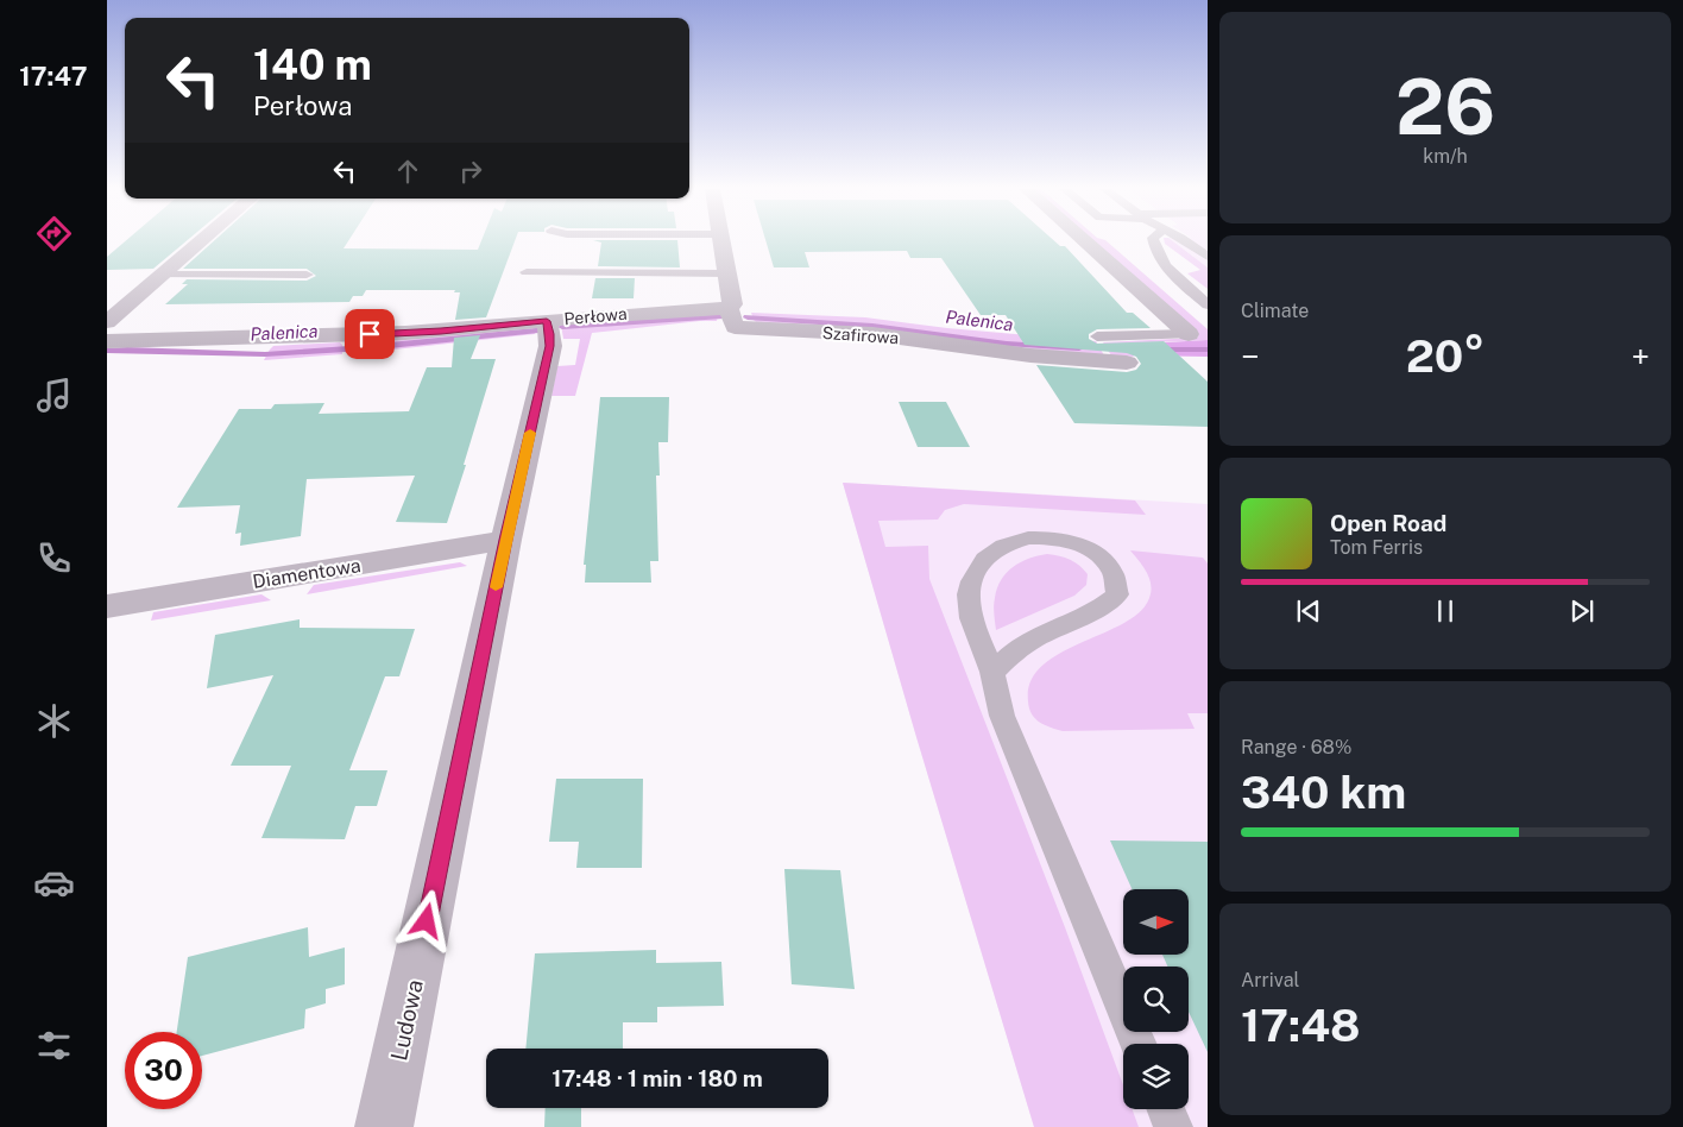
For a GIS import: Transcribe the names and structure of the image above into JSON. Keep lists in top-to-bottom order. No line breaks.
{"streets":{"street":["Perłowa","Szafirowa","Diamentowa","Ludowa"]},"crossings":[["Perłowa","Szafirowa"],["Perłowa","Ludowa"],["Diamentowa","Ludowa"]],"water":["Palenica"],"north":"right","page":{"tabs":"17:47","tile":[["26","km/h"],"Climate",["Range · 68%","340 km"],["Arrival","17:48"]],"turn":["140 m","Perłowa"],"heat":["−","20°","+"],"song":["Open Road","Tom Ferris"],"limit":"30","trip":"17:48 · 1 min · 180 m"}}
